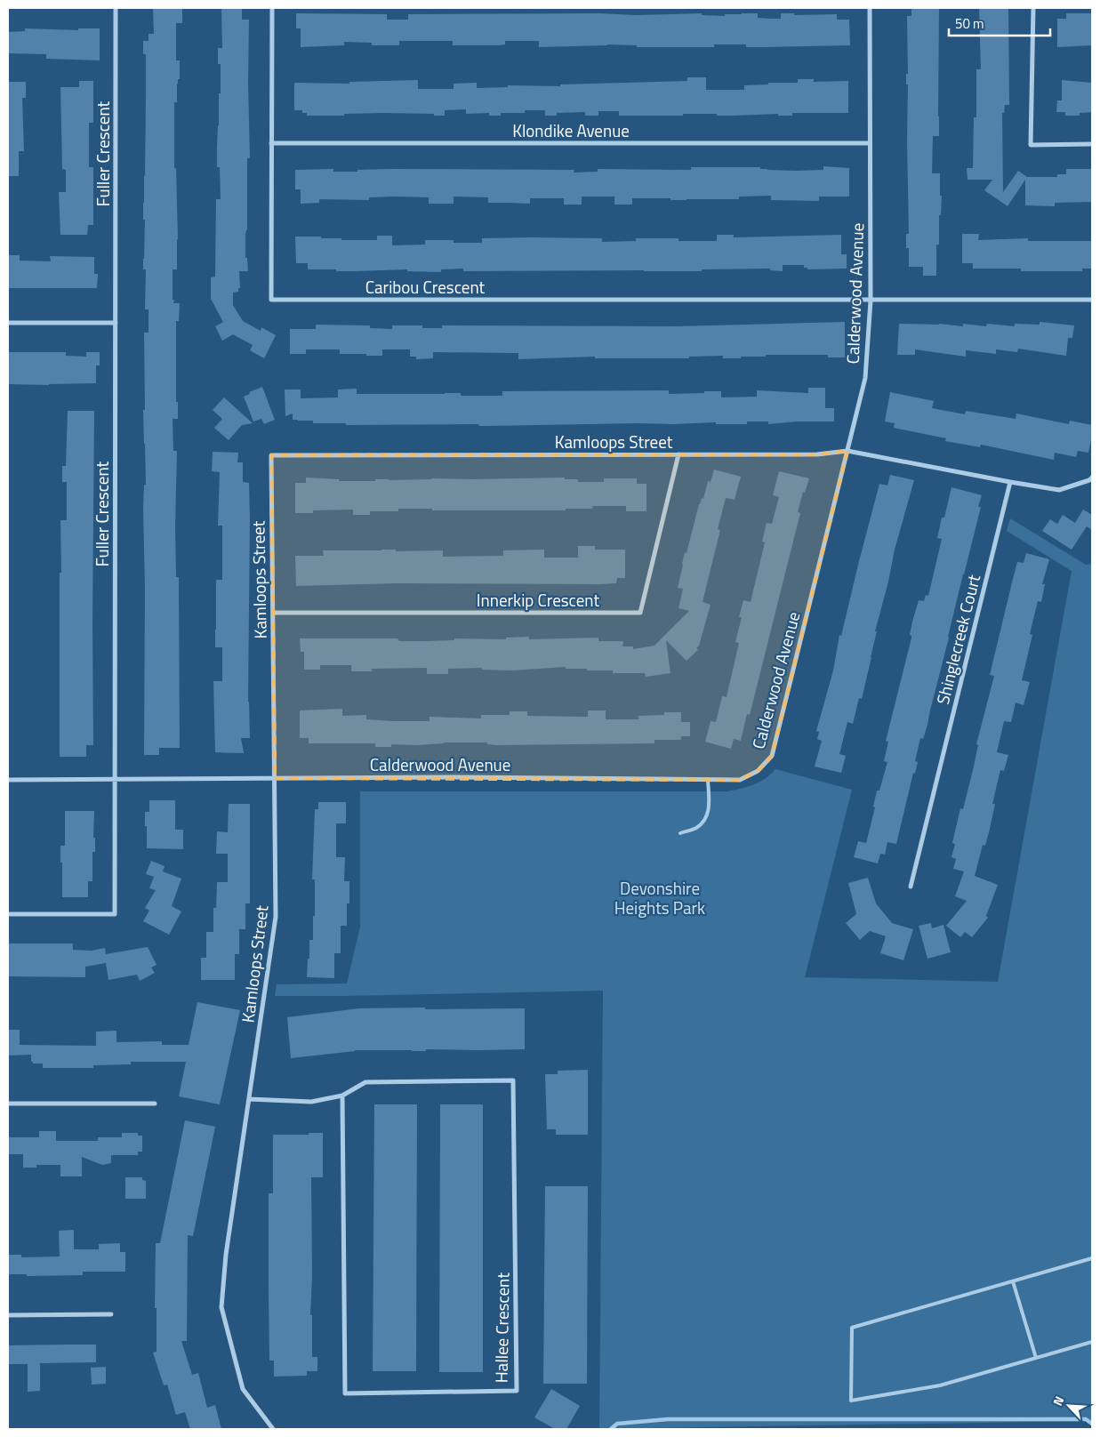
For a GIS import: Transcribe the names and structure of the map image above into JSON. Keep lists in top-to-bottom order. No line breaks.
{"streets":{"street":["Klondike Avenue","Fuller Crescent","Caribou Crescent","Calderwood Avenue","Kamloops Street","Innerkip Crescent","Shinglecreek Court","Hallee Crescent"]},"crossings":[["Klondike Avenue","Caribou Crescent"],["Klondike Avenue","Calderwood Avenue"],["Fuller Crescent","Calderwood Avenue"],["Caribou Crescent","Calderwood Avenue"],["Calderwood Avenue","Kamloops Street"],["Kamloops Street","Innerkip Crescent"],["Kamloops Street","Shinglecreek Court"],["Kamloops Street","Hallee Crescent"]],"parks":["Devonshire Heights Park"],"scale_bar":"50 m","north":"top left"}
